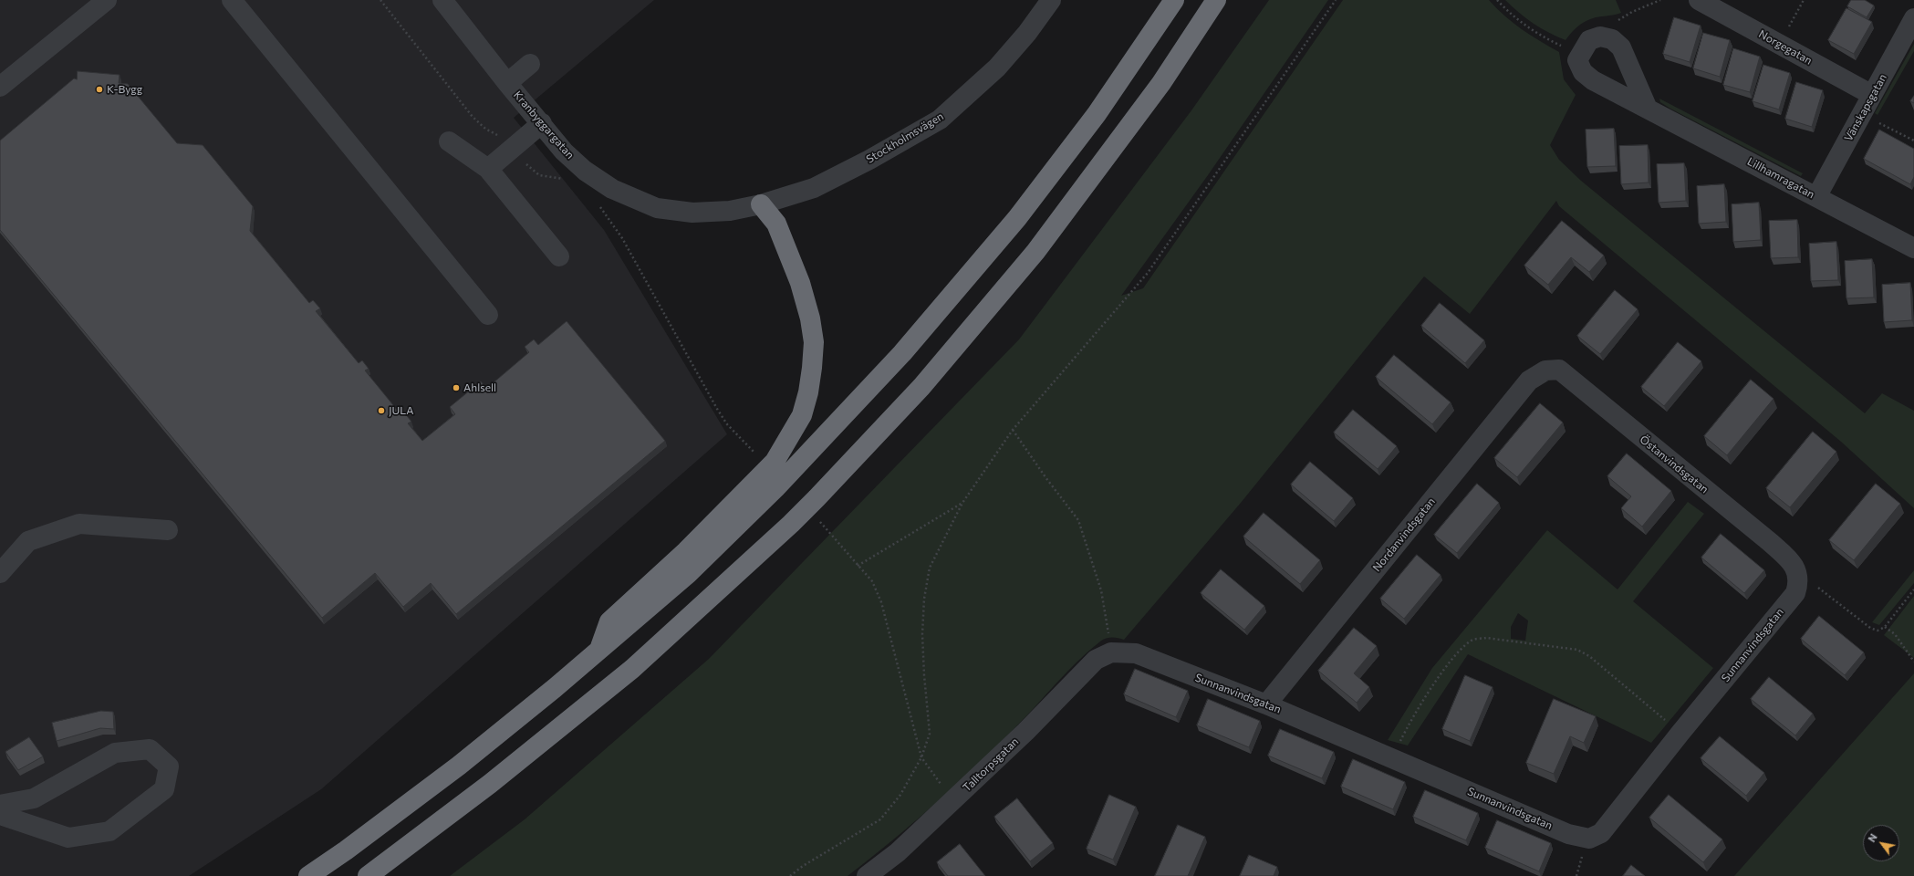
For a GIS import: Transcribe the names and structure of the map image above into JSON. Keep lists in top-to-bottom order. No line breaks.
{"streets":{"street":["Norgegatan","Vänskapsgatan","Kranbyggargatan","Stockholmsvägen","Lillhamragatan","Östanvindsgatan","Nordanvindsgatan","Sunnanvindsgatan","Talltorpsgatan"]},"crossings":[["Norgegatan","Vänskapsgatan"],["Vänskapsgatan","Lillhamragatan"],["Kranbyggargatan","Stockholmsvägen"],["Östanvindsgatan","Nordanvindsgatan"],["Östanvindsgatan","Sunnanvindsgatan"],["Nordanvindsgatan","Sunnanvindsgatan"],["Sunnanvindsgatan","Talltorpsgatan"]],"places":["K-Bygg","Ahlsell","JULA"],"north":"top left"}
